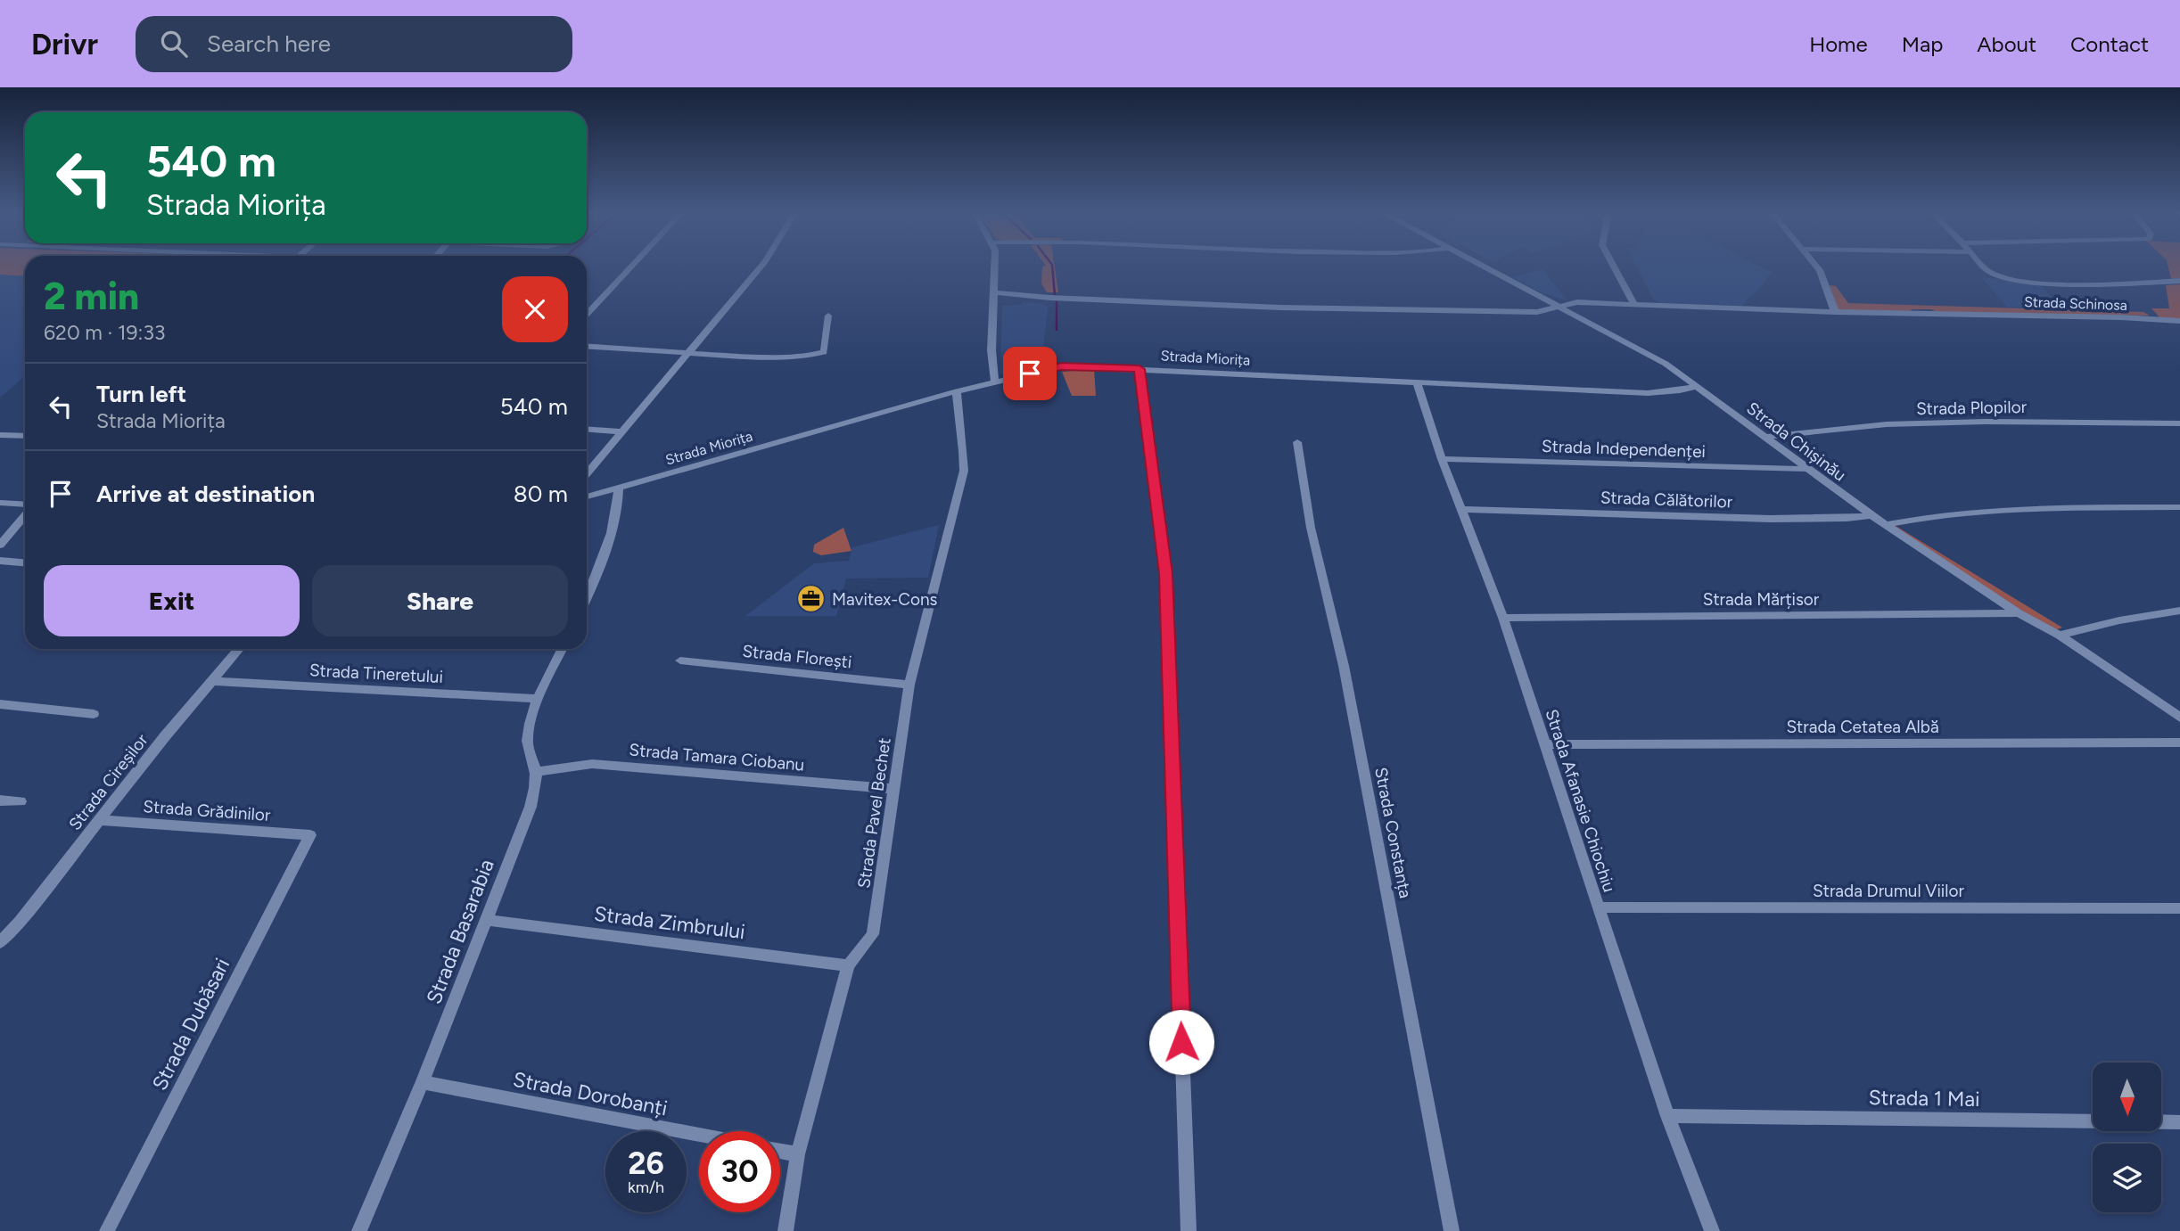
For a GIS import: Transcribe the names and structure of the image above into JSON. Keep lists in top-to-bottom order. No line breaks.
{"streets":{"street":["Strada Schinosa","Strada Miorița","Strada Plopilor","Strada Chișinău","Strada Independenței","Strada Călătorilor","Strada Mărțisor","Strada Florești","Strada Tineretului","Strada Cetatea Albă","Strada Tamara Ciobanu","Strada Cireșilor","Strada Afanasie Chiochiu","Strada Grădinilor","Strada Pavel Bechet","Strada Constanța","Strada Drumul Viilor","Strada Zimbrului","Strada Basarabia","Strada Dubăsari","Strada Dorobanți","Strada 1 Mai"]},"crossings":[["Strada Schinosa","Strada Chișinău"],["Strada Miorița","Strada Chișinău"],["Strada Miorița","Strada Afanasie Chiochiu"],["Strada Miorița","Strada Pavel Bechet"],["Strada Plopilor","Strada Chișinău"],["Strada Chișinău","Strada Independenței"],["Strada Chișinău","Strada Călătorilor"],["Strada Chișinău","Strada Mărțisor"],["Strada Independenței","Strada Afanasie Chiochiu"],["Strada Călătorilor","Strada Afanasie Chiochiu"],["Strada Mărțisor","Strada Afanasie Chiochiu"],["Strada Florești","Strada Pavel Bechet"],["Strada Tineretului","Strada Cireșilor"],["Strada Tineretului","Strada Basarabia"],["Strada Cetatea Albă","Strada Afanasie Chiochiu"],["Strada Tamara Ciobanu","Strada Pavel Bechet"],["Strada Tamara Ciobanu","Strada Basarabia"],["Strada Cireșilor","Strada Grădinilor"],["Strada Afanasie Chiochiu","Strada Drumul Viilor"],["Strada Afanasie Chiochiu","Strada 1 Mai"],["Strada Grădinilor","Strada Dubăsari"],["Strada Pavel Bechet","Strada Zimbrului"],["Strada Zimbrului","Strada Basarabia"],["Strada Basarabia","Strada Dorobanți"]],"places":{"office":["Mavitex-Cons"]},"north":"bottom","page":{"header":"Drivr","search":"Search here","nav":["Home","Map","About","Contact"],"turn":["540 m","Strada Miorița"],"heading":["2 min","620 m · 19:33"],"list":[{"name":"Turn left","note":"Strada Miorița","value":"540 m"},{"name":"Arrive at destination","value":"80 m"}],"buttons":["Exit","Share"],"speed":"26 km/h","limit":"30"}}
